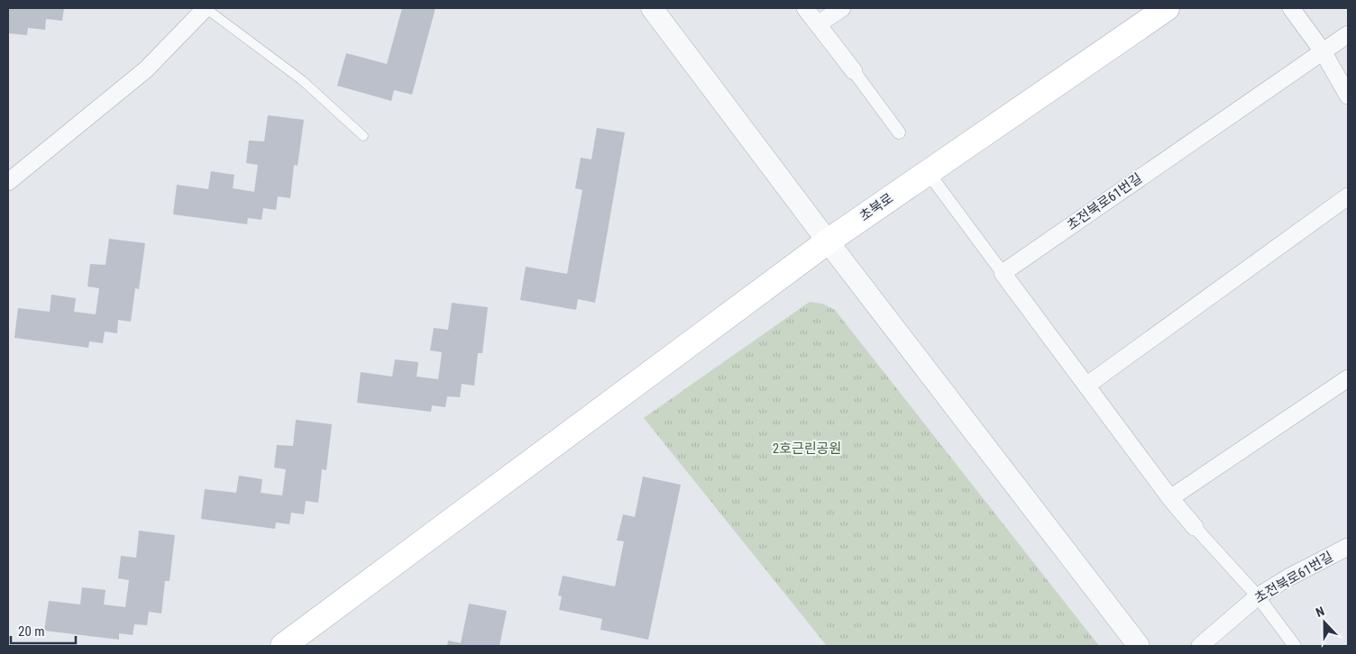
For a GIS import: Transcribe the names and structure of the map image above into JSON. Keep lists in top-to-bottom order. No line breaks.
{"streets":{"main road":["초북로"],"street":["초전북로61번길"]},"parks":["2호근린공원"],"scale_bar":"20 m","north":"top"}
